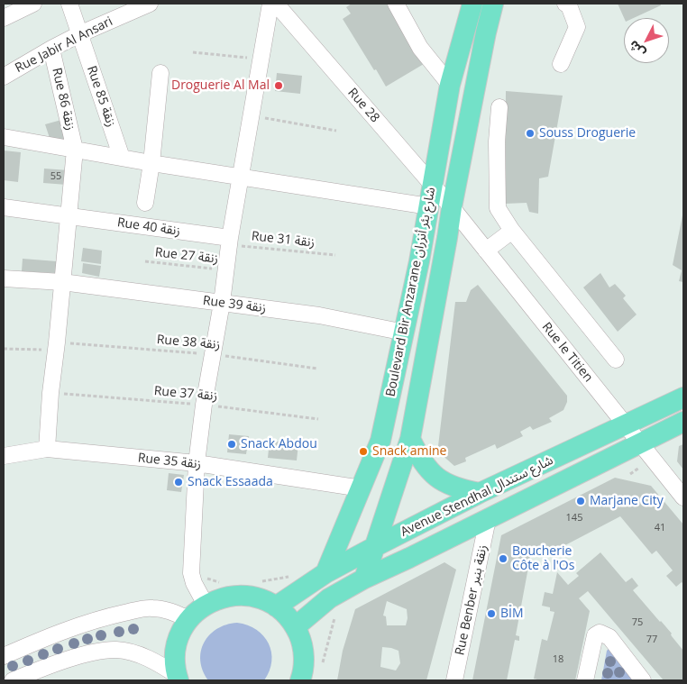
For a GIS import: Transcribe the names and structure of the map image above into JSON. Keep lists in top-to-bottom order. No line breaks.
{"streets":{"main road":["Boulevard Bir Anzarane شارع بئر أنزران","Avenue Stendhal شارع ستندال"],"street":["Rue Jabir Al Ansari","Rue 85 زنقة","Rue 86 زنقة","Rue 28","Rue 40 زنقة","Rue 39 زنقة","Rue le Titien","Rue 35 زنقة","Rue Benber زنقة بنبر"],"path":["Rue 31 زنقة","Rue 27 زنقة","Rue 38 زنقة","Rue 37 زنقة"]},"crossings":[["Rue Jabir Al Ansari","Rue 85 زنقة"],["Rue Jabir Al Ansari","Rue 86 زنقة"],["Rue 86 زنقة","Rue 40 زنقة"],["Rue 86 زنقة","Rue 39 زنقة"],["Rue 86 زنقة","Rue 38 زنقة"],["Rue 86 زنقة","Rue 37 زنقة"],["Rue 86 زنقة","Rue 35 زنقة"],["Rue 28","Boulevard Bir Anzarane شارع بئر أنزران"],["Rue 28","Rue le Titien"],["Rue 40 زنقة","Rue 31 زنقة"],["Boulevard Bir Anzarane شارع بئر أنزران","Rue 39 زنقة"],["Boulevard Bir Anzarane شارع بئر أنزران","Rue le Titien"],["Boulevard Bir Anzarane شارع بئر أنزران","Rue 35 زنقة"],["Boulevard Bir Anzarane شارع بئر أنزران","Avenue Stendhal شارع ستندال"],["Rue le Titien","Avenue Stendhal شارع ستندال"],["Avenue Stendhal شارع ستندال","Rue Benber زنقة بنبر"]],"places":["Droguerie Al Mal","Souss Droguerie","Snack Abdou","Snack amine","Snack Essaada","Marjane City","Boucherie Côte à l'Os","BİM"],"house_numbers":["55","145","41","75","77","18"],"north":"bottom left"}
